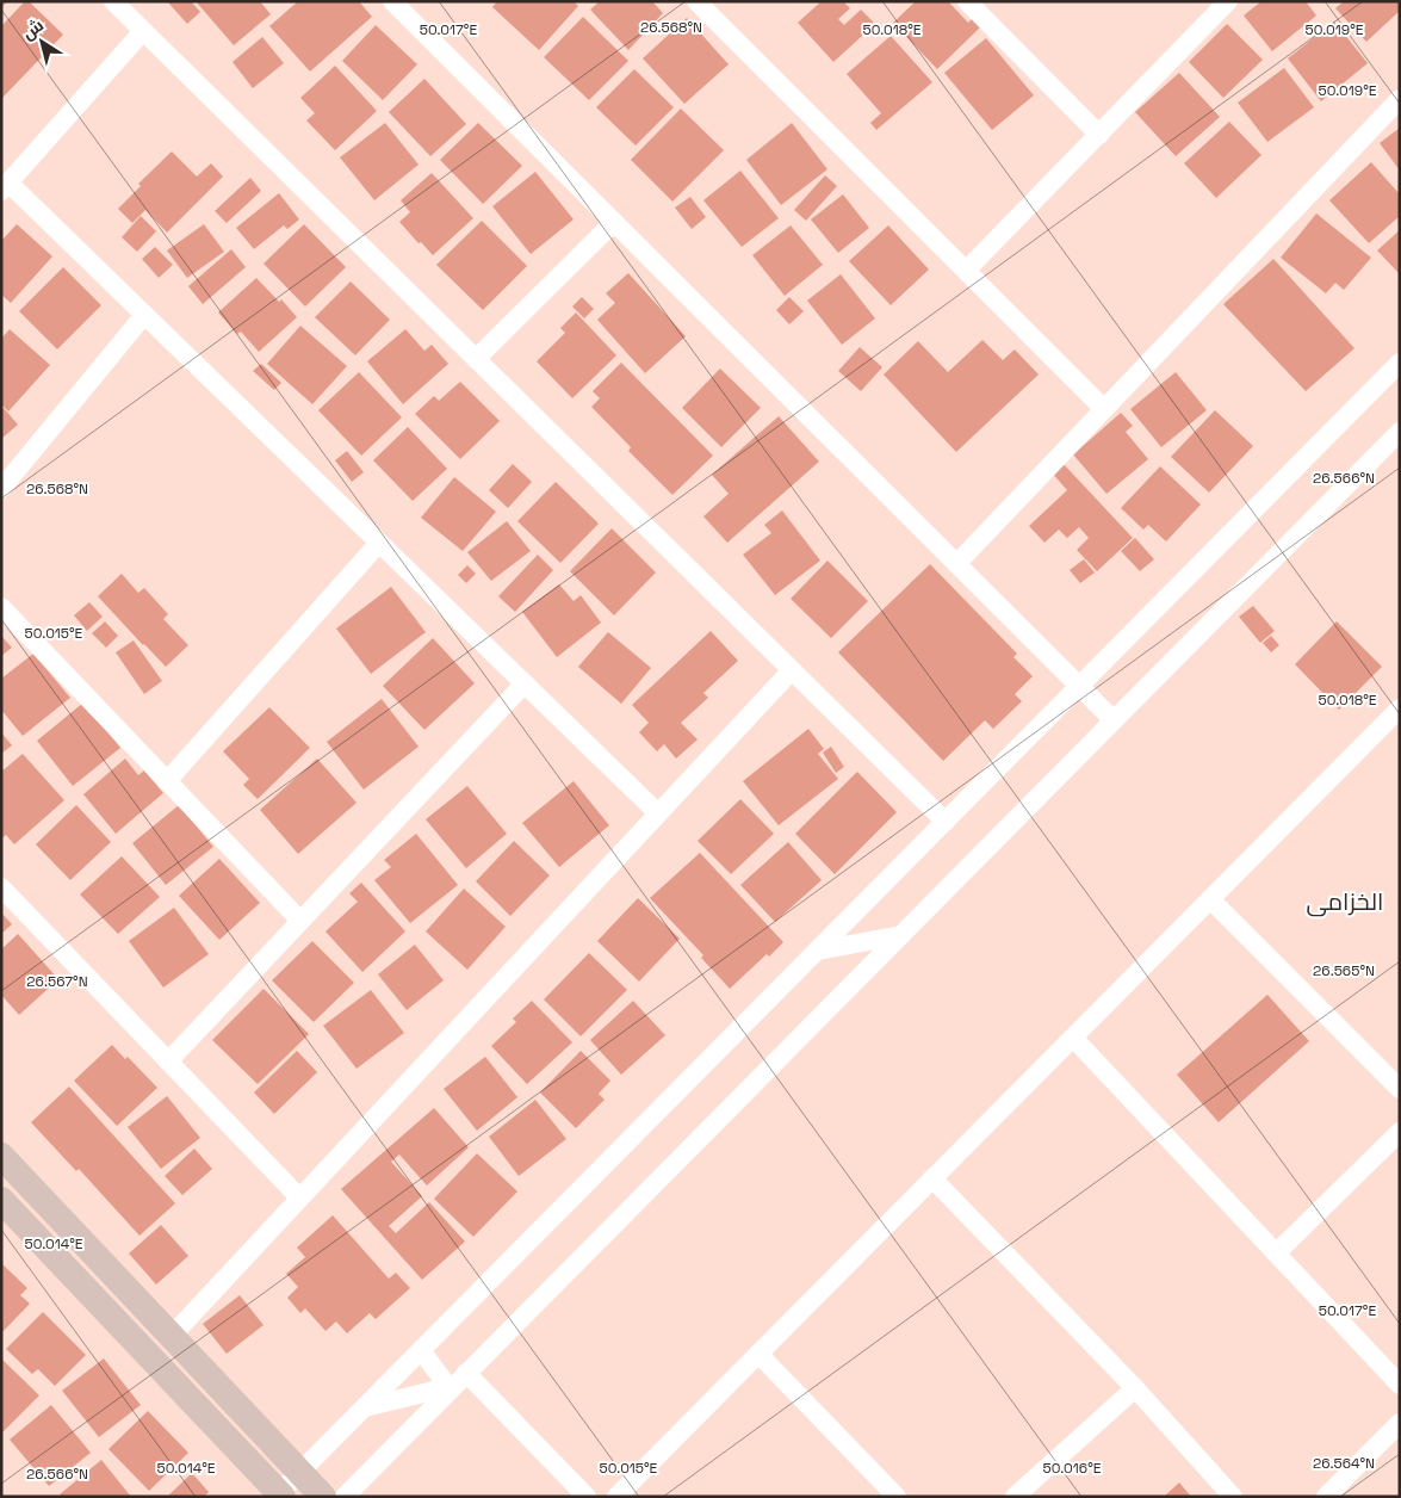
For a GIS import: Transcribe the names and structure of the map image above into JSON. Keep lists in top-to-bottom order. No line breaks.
{"districts":["الخزامى"],"north":"top left","coordinates":["26.568°N","50.017°E","50.018°E","50.019°E","26.566°N","50.015°E","26.565°N","26.567°N","50.014°E","26.564°N","50.016°E"]}
